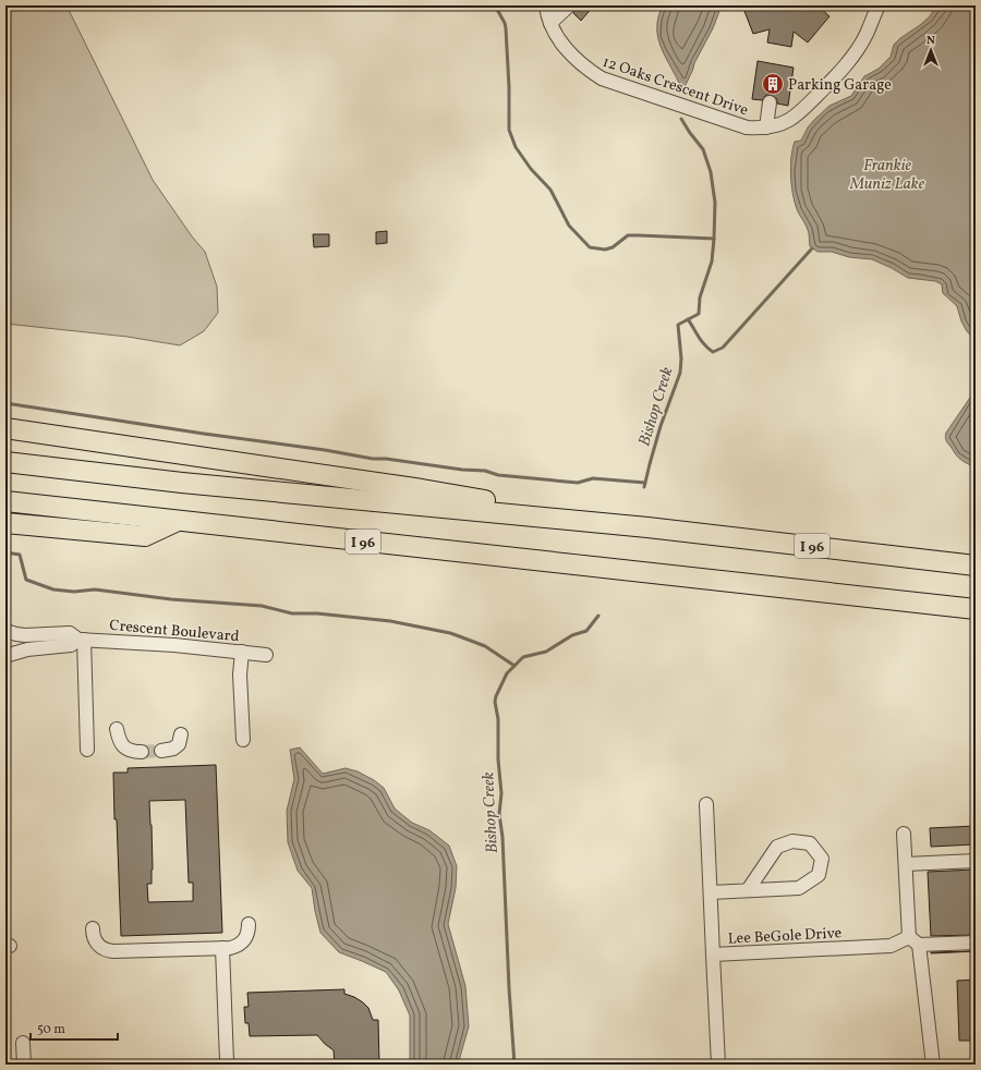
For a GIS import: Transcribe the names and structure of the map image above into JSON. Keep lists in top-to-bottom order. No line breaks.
{"streets":{"highway":["I 96"],"street":["12 Oaks Crescent Drive","Crescent Boulevard","Lee BeGole Drive"]},"water":["Frankie Muniz Lake","Bishop Creek"],"places":{"building":["Parking Garage"]},"scale_bar":"50 m","north":"top"}
